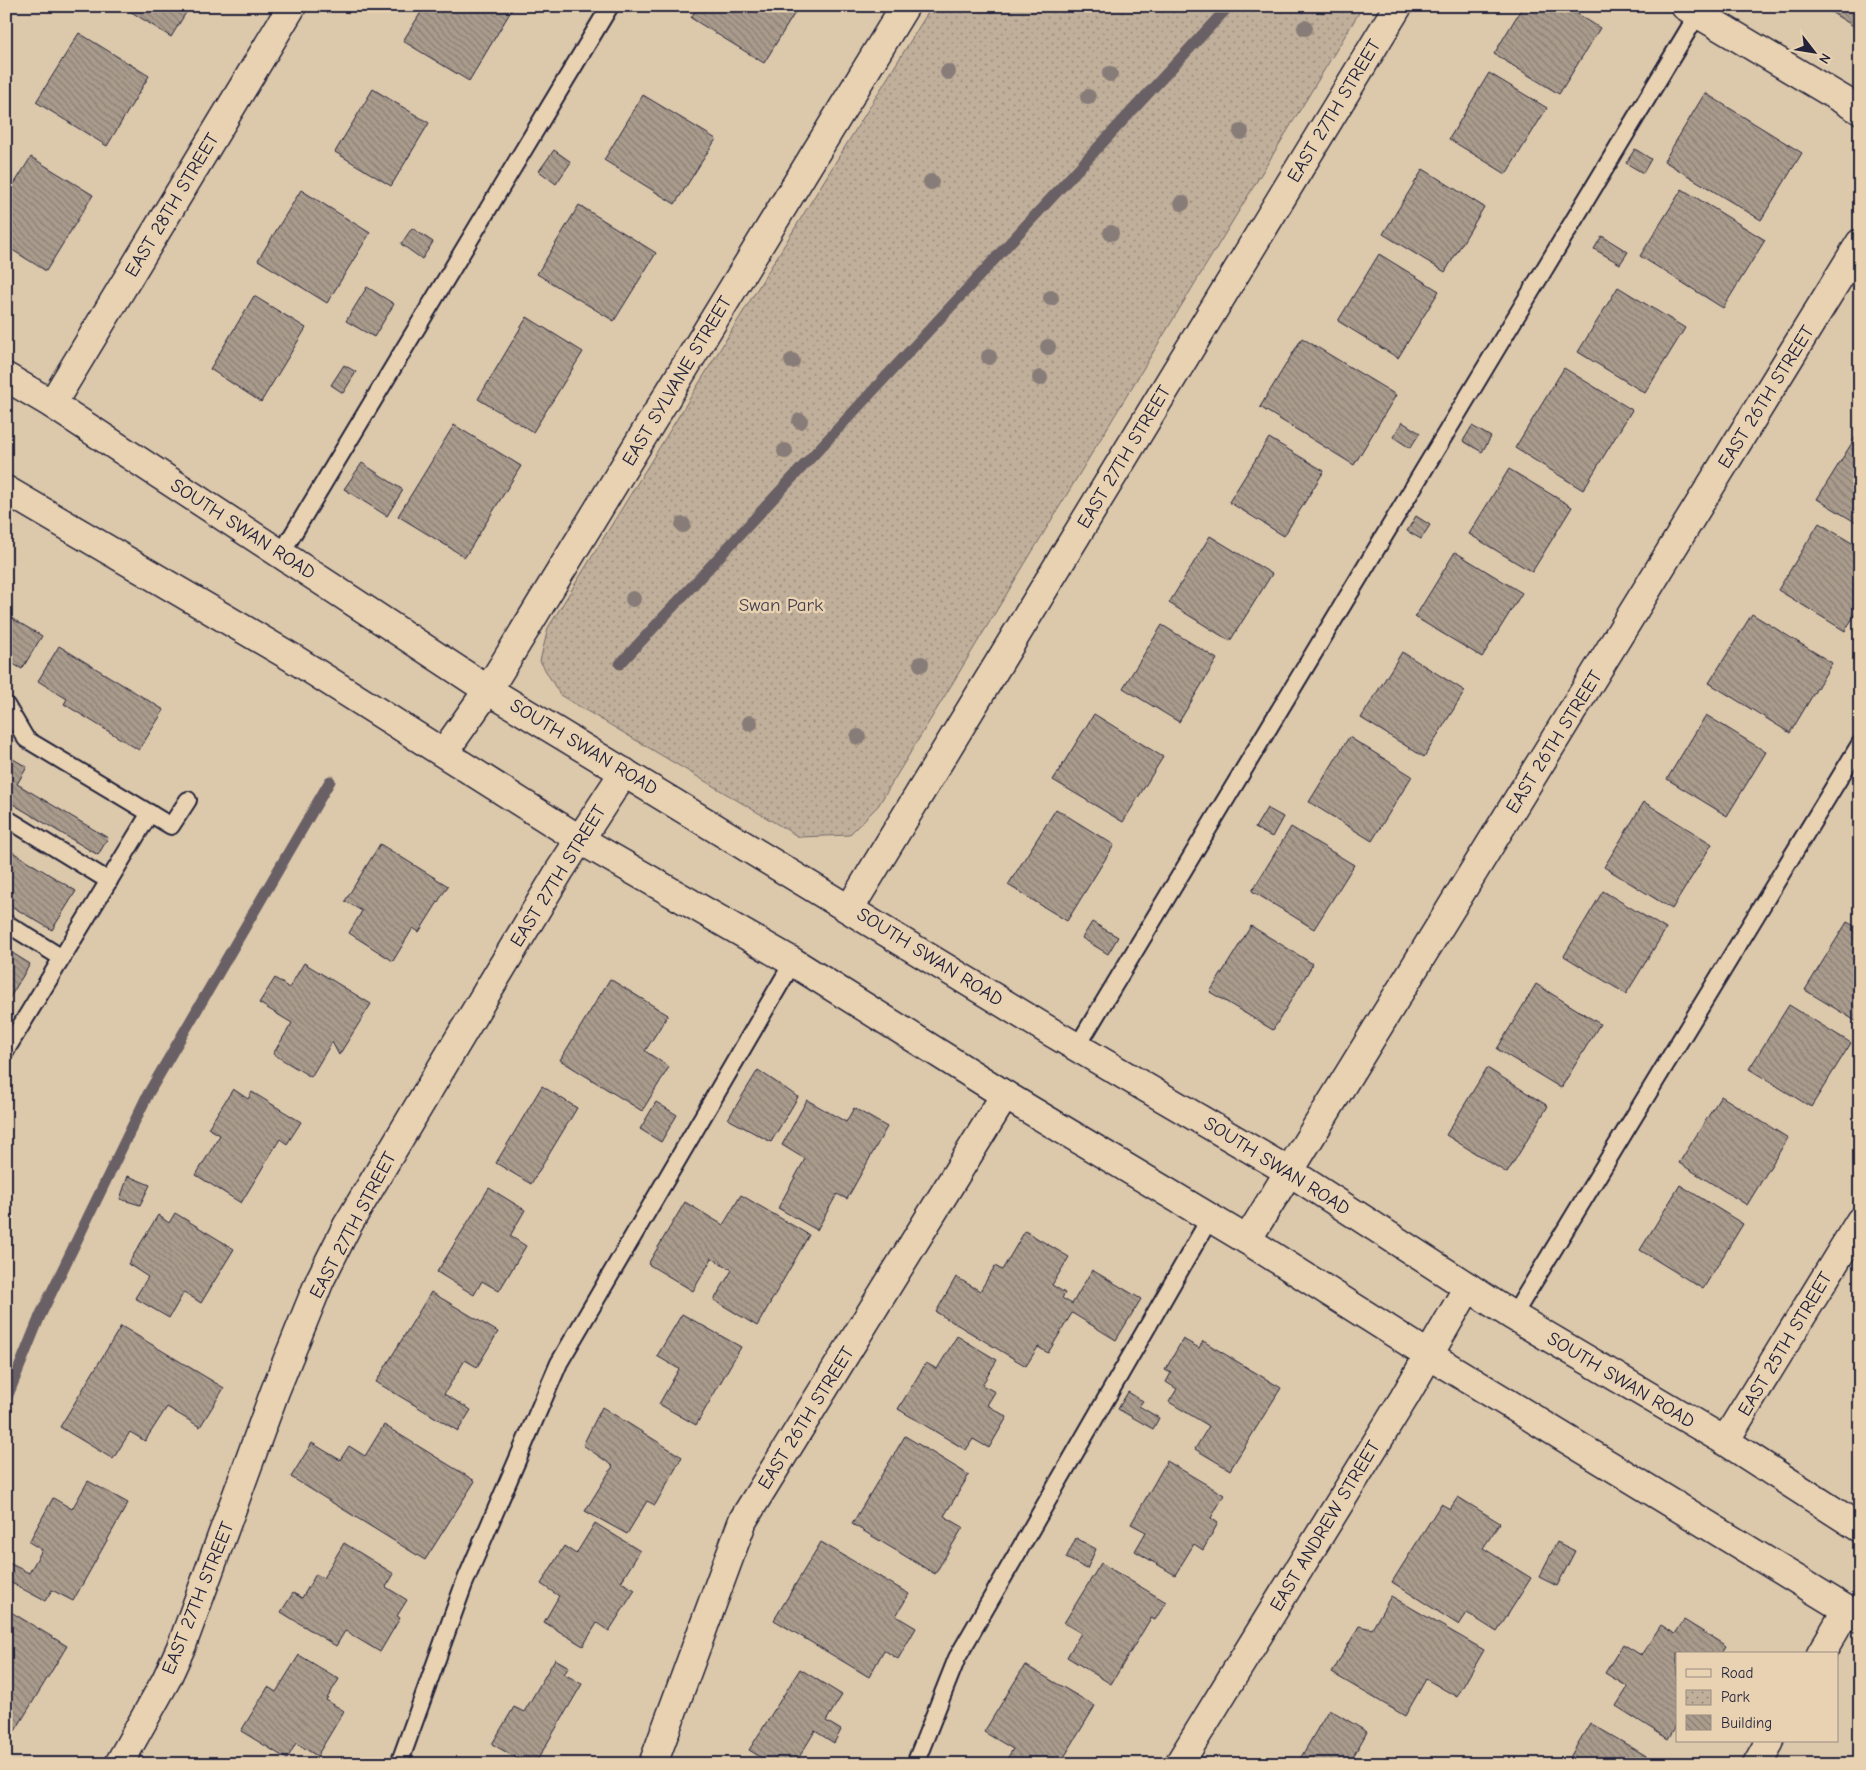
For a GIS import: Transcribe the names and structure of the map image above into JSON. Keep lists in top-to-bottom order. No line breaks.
{"streets":{"street":["EAST 27TH STREET","EAST 28TH STREET","EAST SYLVANE STREET","EAST 26TH STREET","SOUTH SWAN ROAD","EAST 25TH STREET","EAST ANDREW STREET"]},"crossings":[["EAST 27TH STREET","SOUTH SWAN ROAD"],["EAST 28TH STREET","SOUTH SWAN ROAD"],["EAST SYLVANE STREET","SOUTH SWAN ROAD"],["EAST 26TH STREET","SOUTH SWAN ROAD"],["SOUTH SWAN ROAD","EAST 25TH STREET"],["SOUTH SWAN ROAD","EAST ANDREW STREET"]],"parks":["Swan Park"],"legend":["Road","Park","Building"],"north":"bottom right"}
